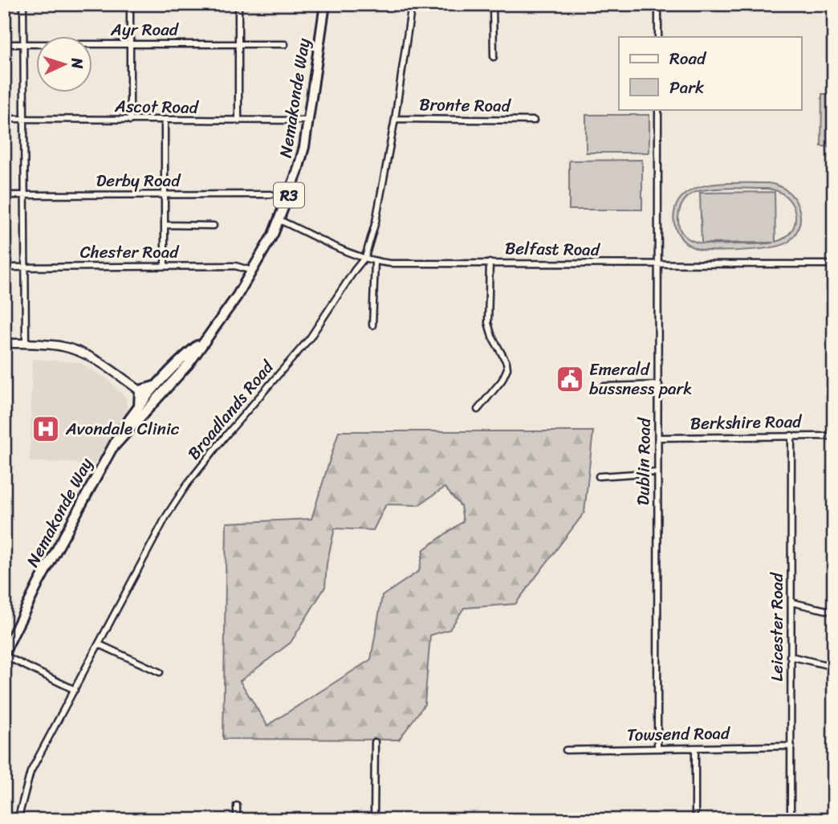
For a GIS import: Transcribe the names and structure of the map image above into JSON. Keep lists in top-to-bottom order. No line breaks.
{"streets":{"highway":["Nemakonde Way","R3"],"street":["Ayr Road","Bronte Road","Ascot Road","Derby Road","Belfast Road","Chester Road","Broadlands Road","Berkshire Road","Dublin Road","Leicester Road","Towsend Road"]},"crossings":[["Nemakonde Way","Ascot Road"],["Nemakonde Way","Belfast Road"],["Nemakonde Way","Chester Road"],["Bronte Road","Broadlands Road"],["Belfast Road","Broadlands Road"],["Belfast Road","Dublin Road"],["Berkshire Road","Dublin Road"],["Berkshire Road","Leicester Road"],["Dublin Road","Towsend Road"],["Leicester Road","Towsend Road"]],"places":{"public building":["Emerald bussness park"],"hospital":["Avondale Clinic"]},"legend":["Road","Park"],"north":"right"}
